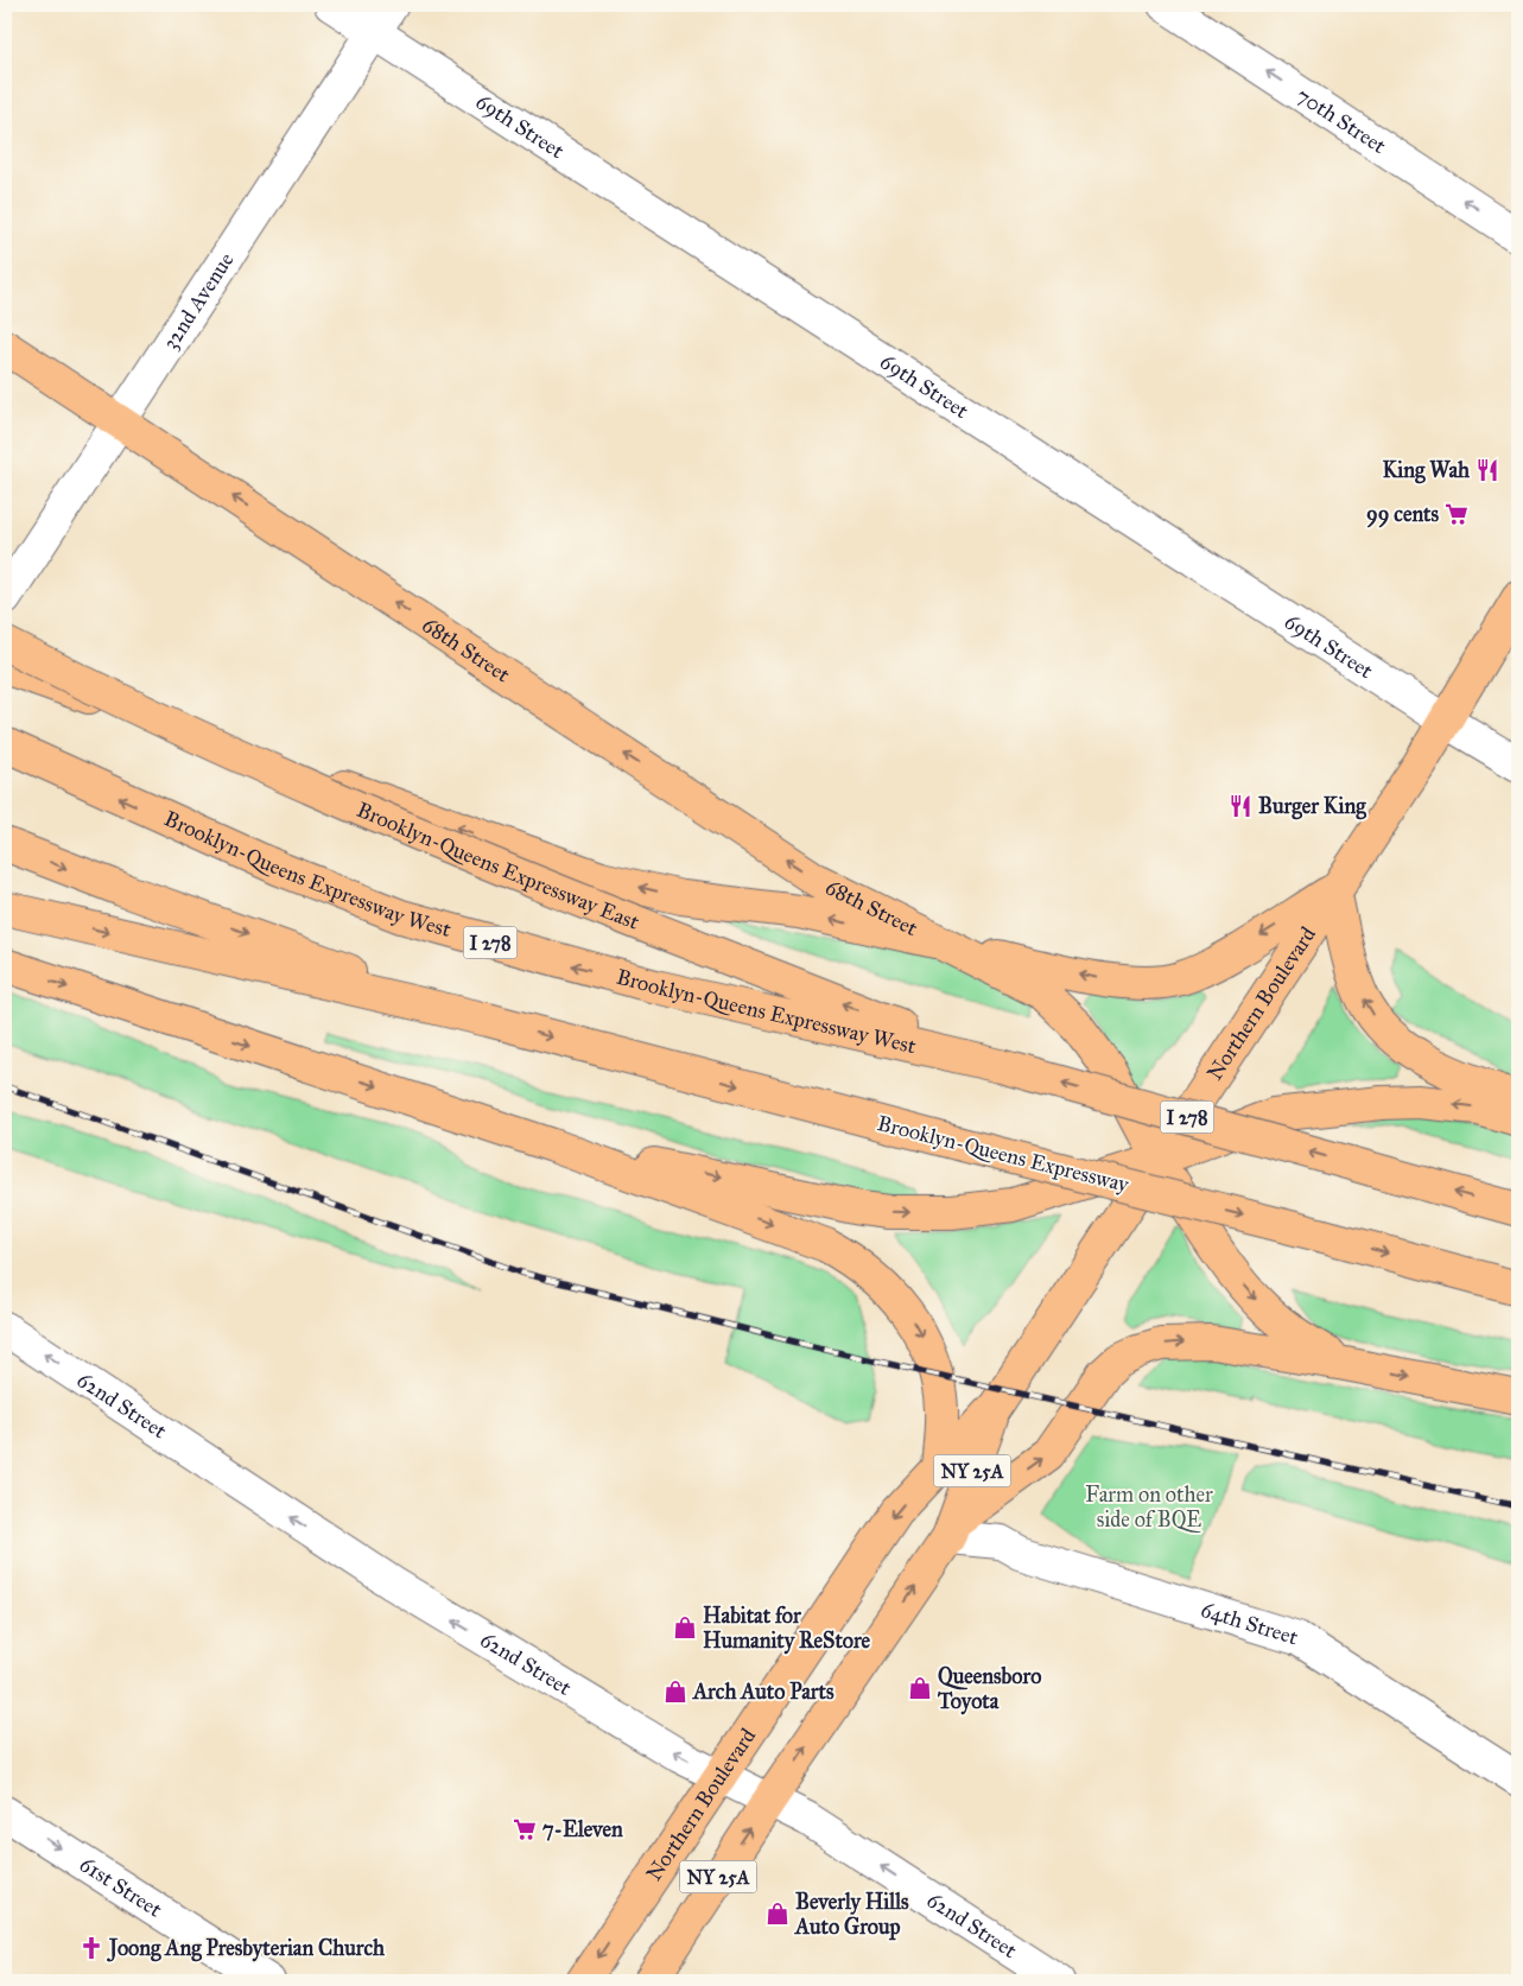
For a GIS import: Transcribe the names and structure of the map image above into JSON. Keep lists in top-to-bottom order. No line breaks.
{"streets":{"main road":["68th Street","Brooklyn-Queens Expressway East","Brooklyn-Queens Expressway West","I 278","Northern Boulevard","Brooklyn-Queens Expressway","NY 25A"],"street":["70th Street","69th Street","32nd Avenue","62nd Street","64th Street","61st Street"]},"crossings":[["69th Street","32nd Avenue"],["69th Street","Northern Boulevard"],["32nd Avenue","68th Street"],["Brooklyn-Queens Expressway East","Brooklyn-Queens Expressway West"],["Brooklyn-Queens Expressway East","I 278"],["Brooklyn-Queens Expressway West","I 278"],["Northern Boulevard","62nd Street"],["Northern Boulevard","64th Street"]],"one_way":["70th Street","62nd Street","61st Street"],"parks":["Farm on other side of BQE"],"places":{"restaurant":["King Wah","Burger King"],"supermarket":["99 cents","7-Eleven"],"shop":["Habitat for Humanity ReStore","Queensboro Toyota","Arch Auto Parts","Beverly Hills Auto Group"],"church":["Joong Ang Presbyterian Church"]}}
